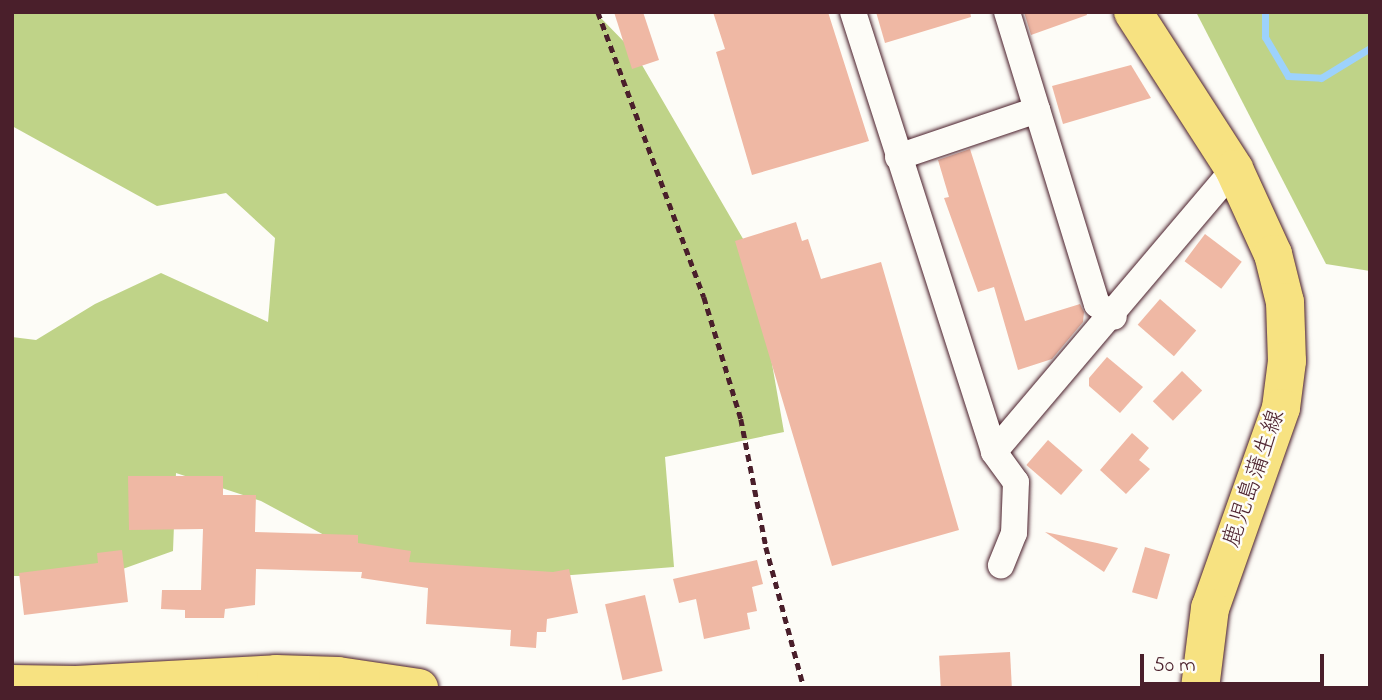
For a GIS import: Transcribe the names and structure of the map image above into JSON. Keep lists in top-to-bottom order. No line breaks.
{"streets":{"main road":["鹿児島蒲生線"]},"scale_bar":"50 m"}
